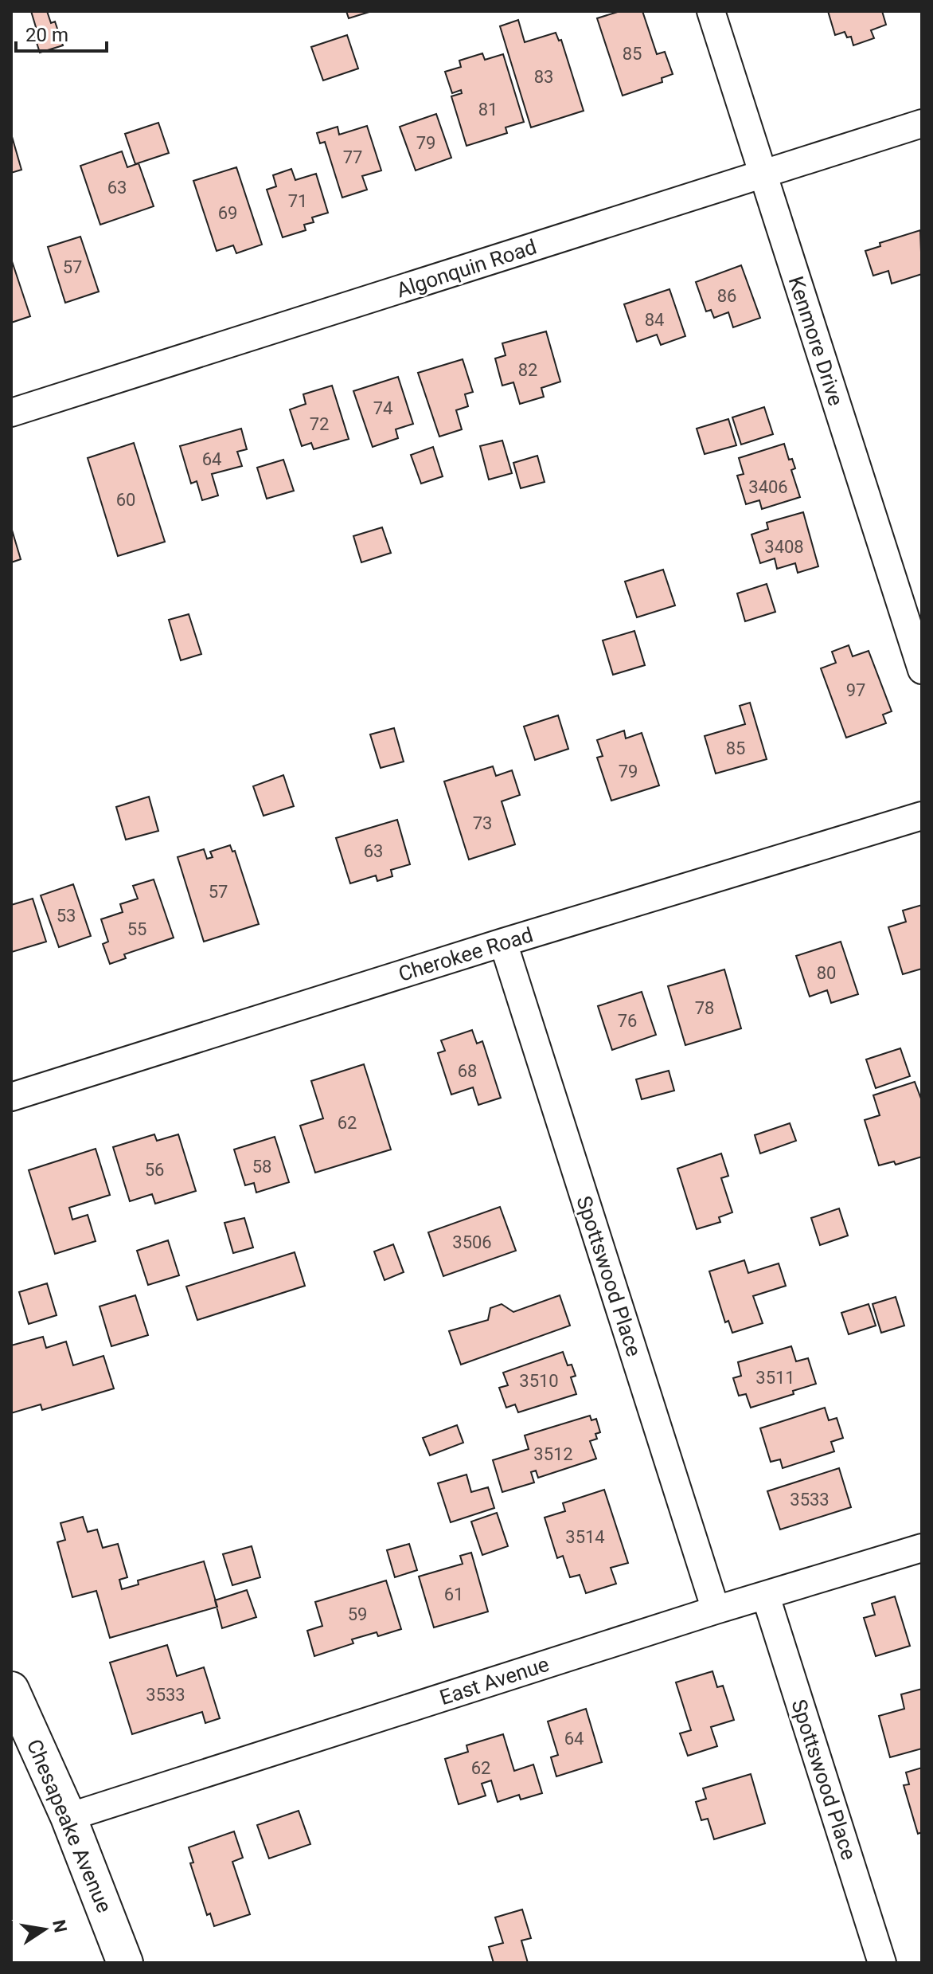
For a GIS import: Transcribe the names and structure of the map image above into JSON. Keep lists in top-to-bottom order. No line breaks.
{"streets":{"main road":["Chesapeake Avenue"],"street":["Algonquin Road","Kenmore Drive","Cherokee Road","Spottswood Place","East Avenue"]},"crossings":[["Algonquin Road","Kenmore Drive"],["Cherokee Road","Spottswood Place"],["Spottswood Place","East Avenue"],["East Avenue","Chesapeake Avenue"]],"house_numbers":["85","83","81","79","77","63","71","69","57","86","84","82","74","72","64","3406","60","3408","97","85","79","73","63","57","53","55","80","78","76","68","62","58","56","3506","3511","3510","3512","3533","3514","61","59","3533","64","62"],"scale_bar":"20 m","north":"right"}
